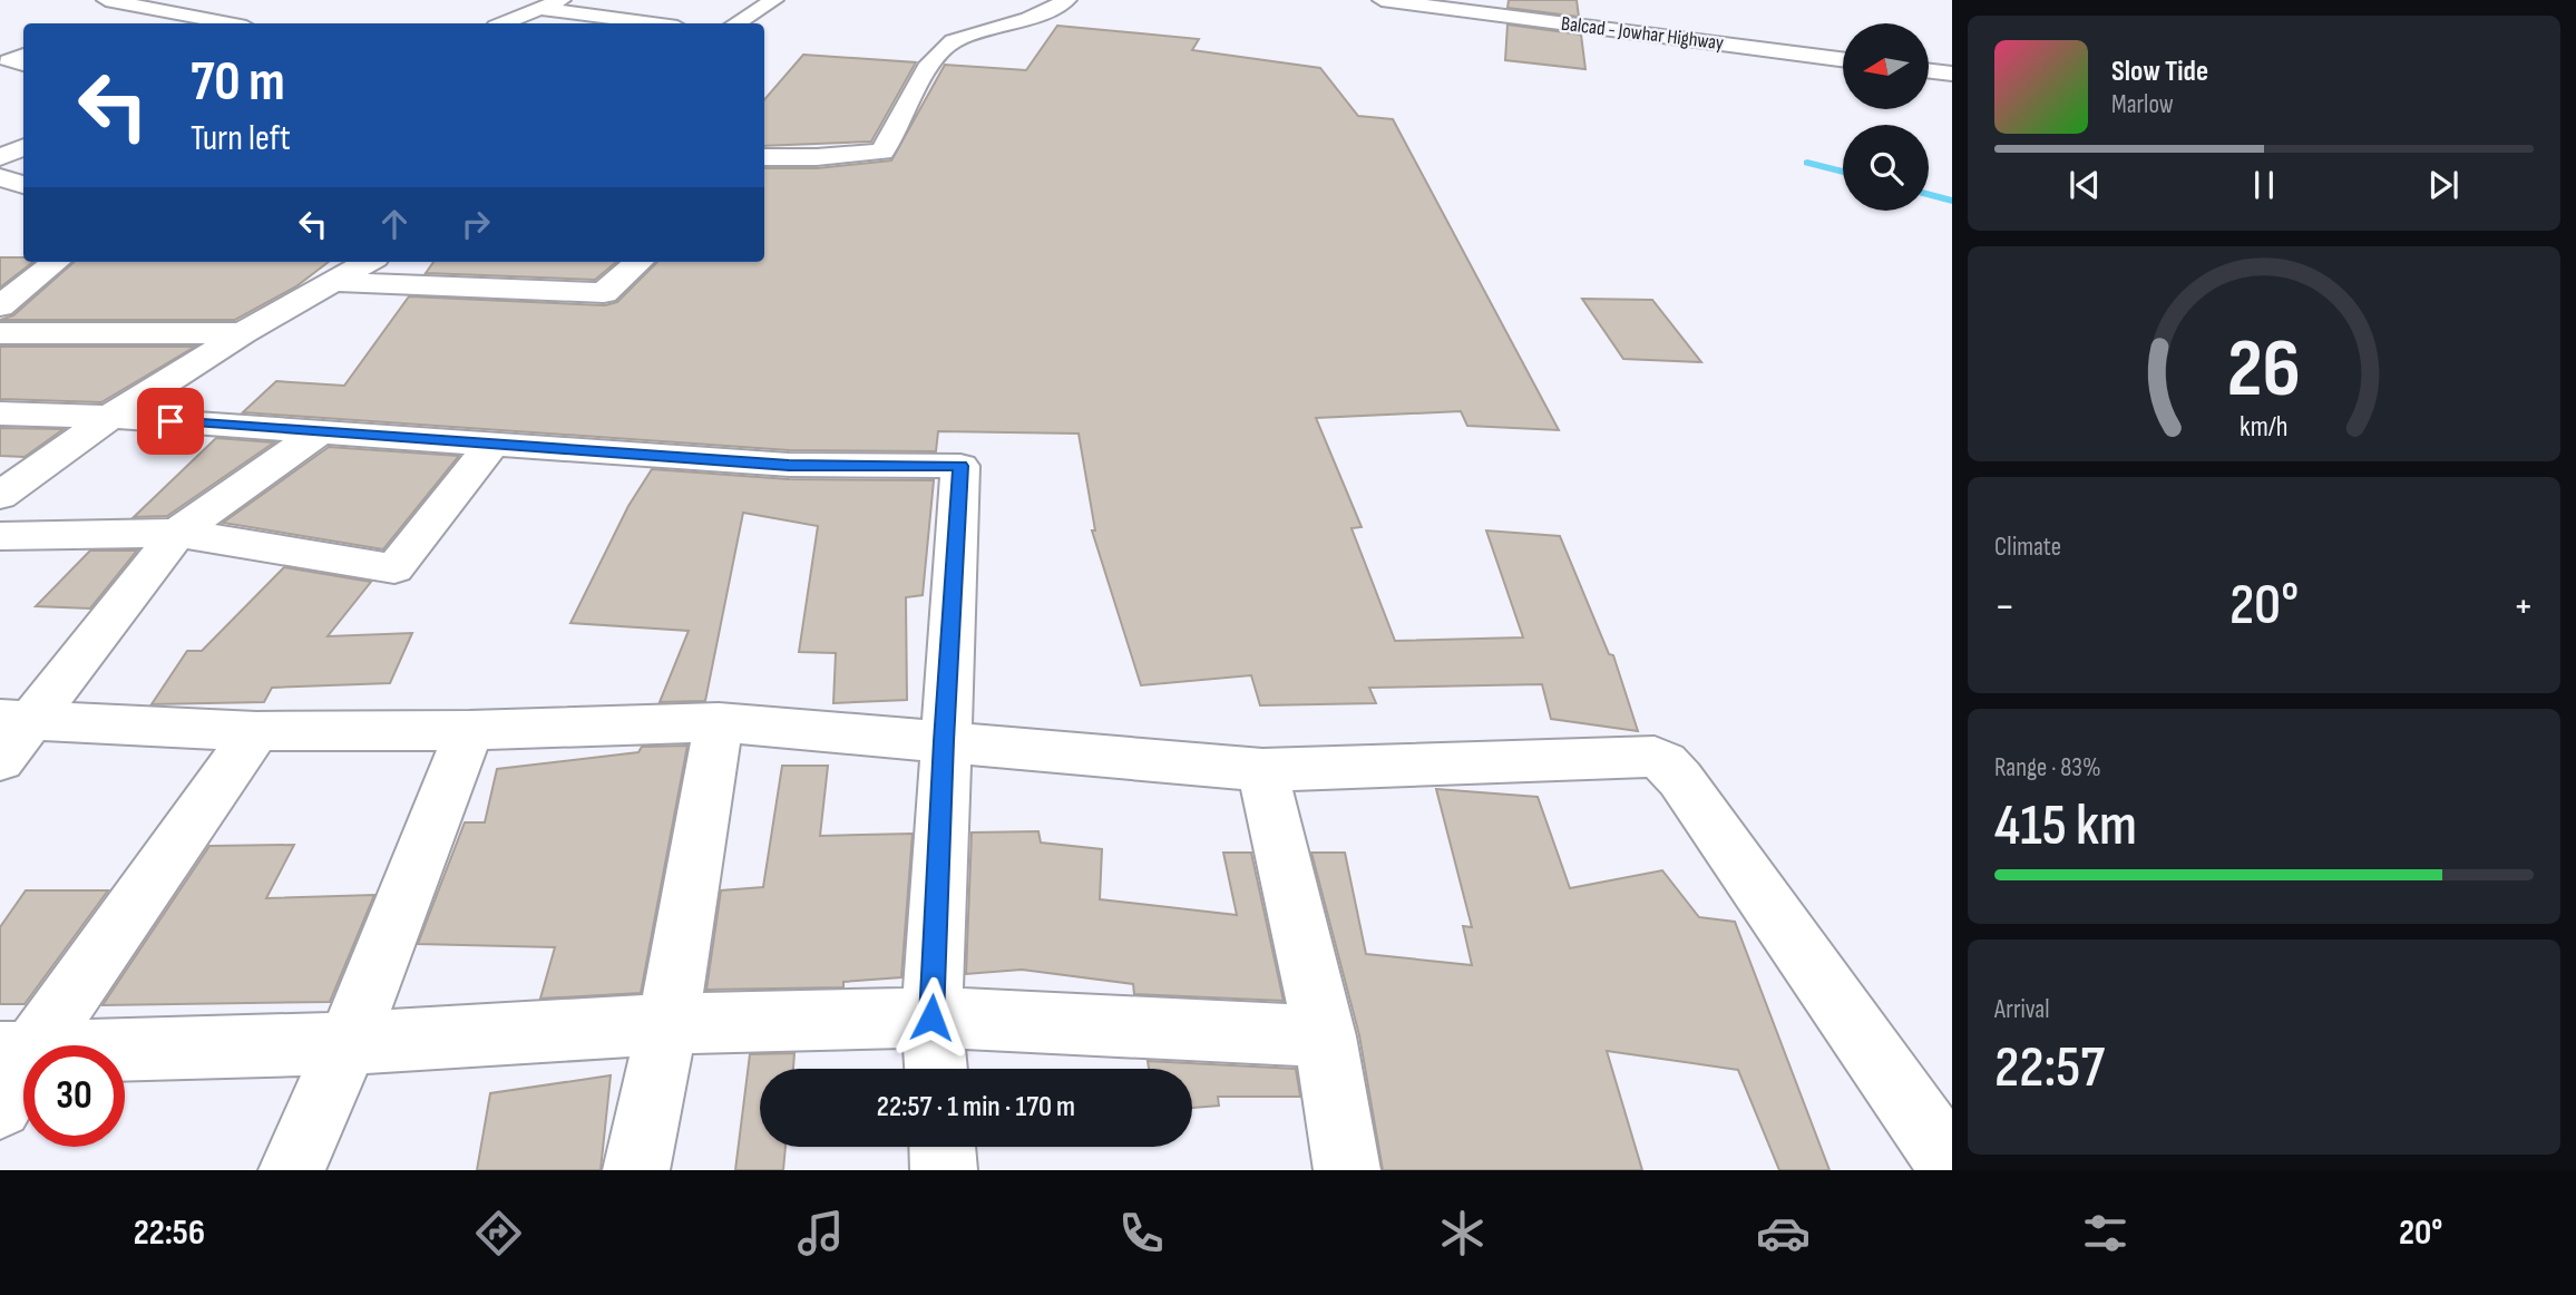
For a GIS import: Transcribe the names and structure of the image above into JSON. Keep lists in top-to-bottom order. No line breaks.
{"streets":{"street":["Balcad - Jowhar Highway"]},"north":"left","page":{"turn":["70 m","Turn left"],"song":["Slow Tide","Marlow"],"tile":["Climate",["Range · 83%","415 km"],["Arrival","22:57"]],"heat":["−","20°","+"],"limit":"30","trip":"22:57 · 1 min · 170 m","tabs":["22:56","20°"],"gauge":["26","km/h"]}}
